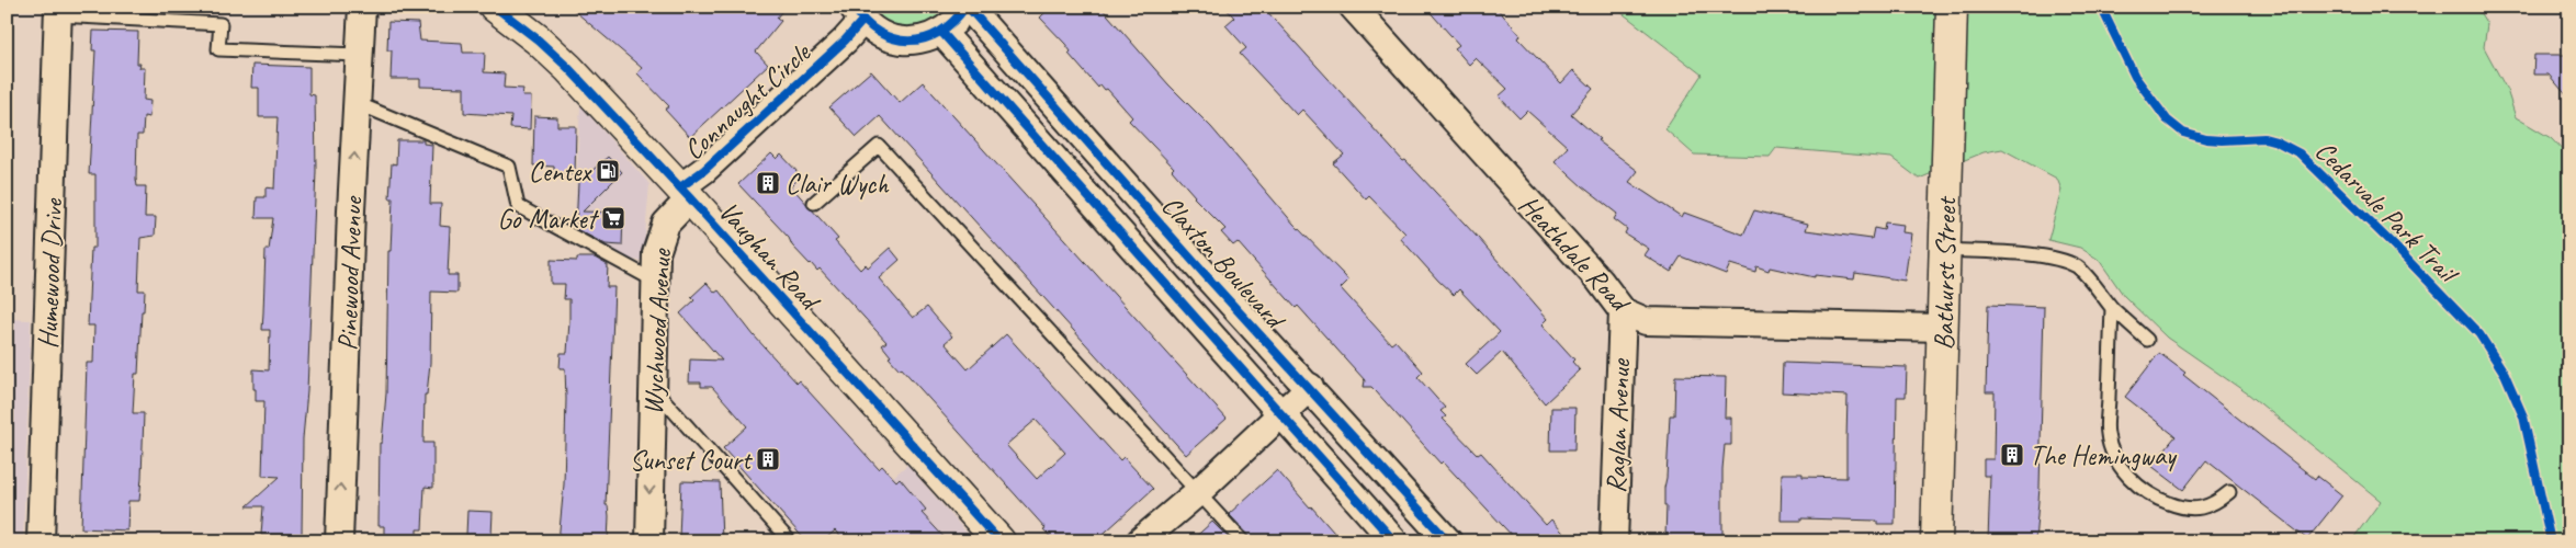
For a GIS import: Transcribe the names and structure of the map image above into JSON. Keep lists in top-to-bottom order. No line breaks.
{"streets":{"street":["Connaught Circle","Heathdale Road","Vaughan Road","Claxton Boulevard","Humewood Drive","Pinewood Avenue","Bathurst Street","Wychwood Avenue","Raglan Avenue"],"cycle path":["Cedarvale Park Trail"]},"crossings":[["Connaught Circle","Vaughan Road"],["Connaught Circle","Claxton Boulevard"],["Connaught Circle","Wychwood Avenue"],["Heathdale Road","Bathurst Street"],["Heathdale Road","Raglan Avenue"],["Vaughan Road","Wychwood Avenue"]],"one_way":["Pinewood Avenue","Wychwood Avenue"],"places":{"fuel station":["Centex"],"building":["Clair Wych","The Hemingway","Sunset Court"],"supermarket":["Go Market"]}}
